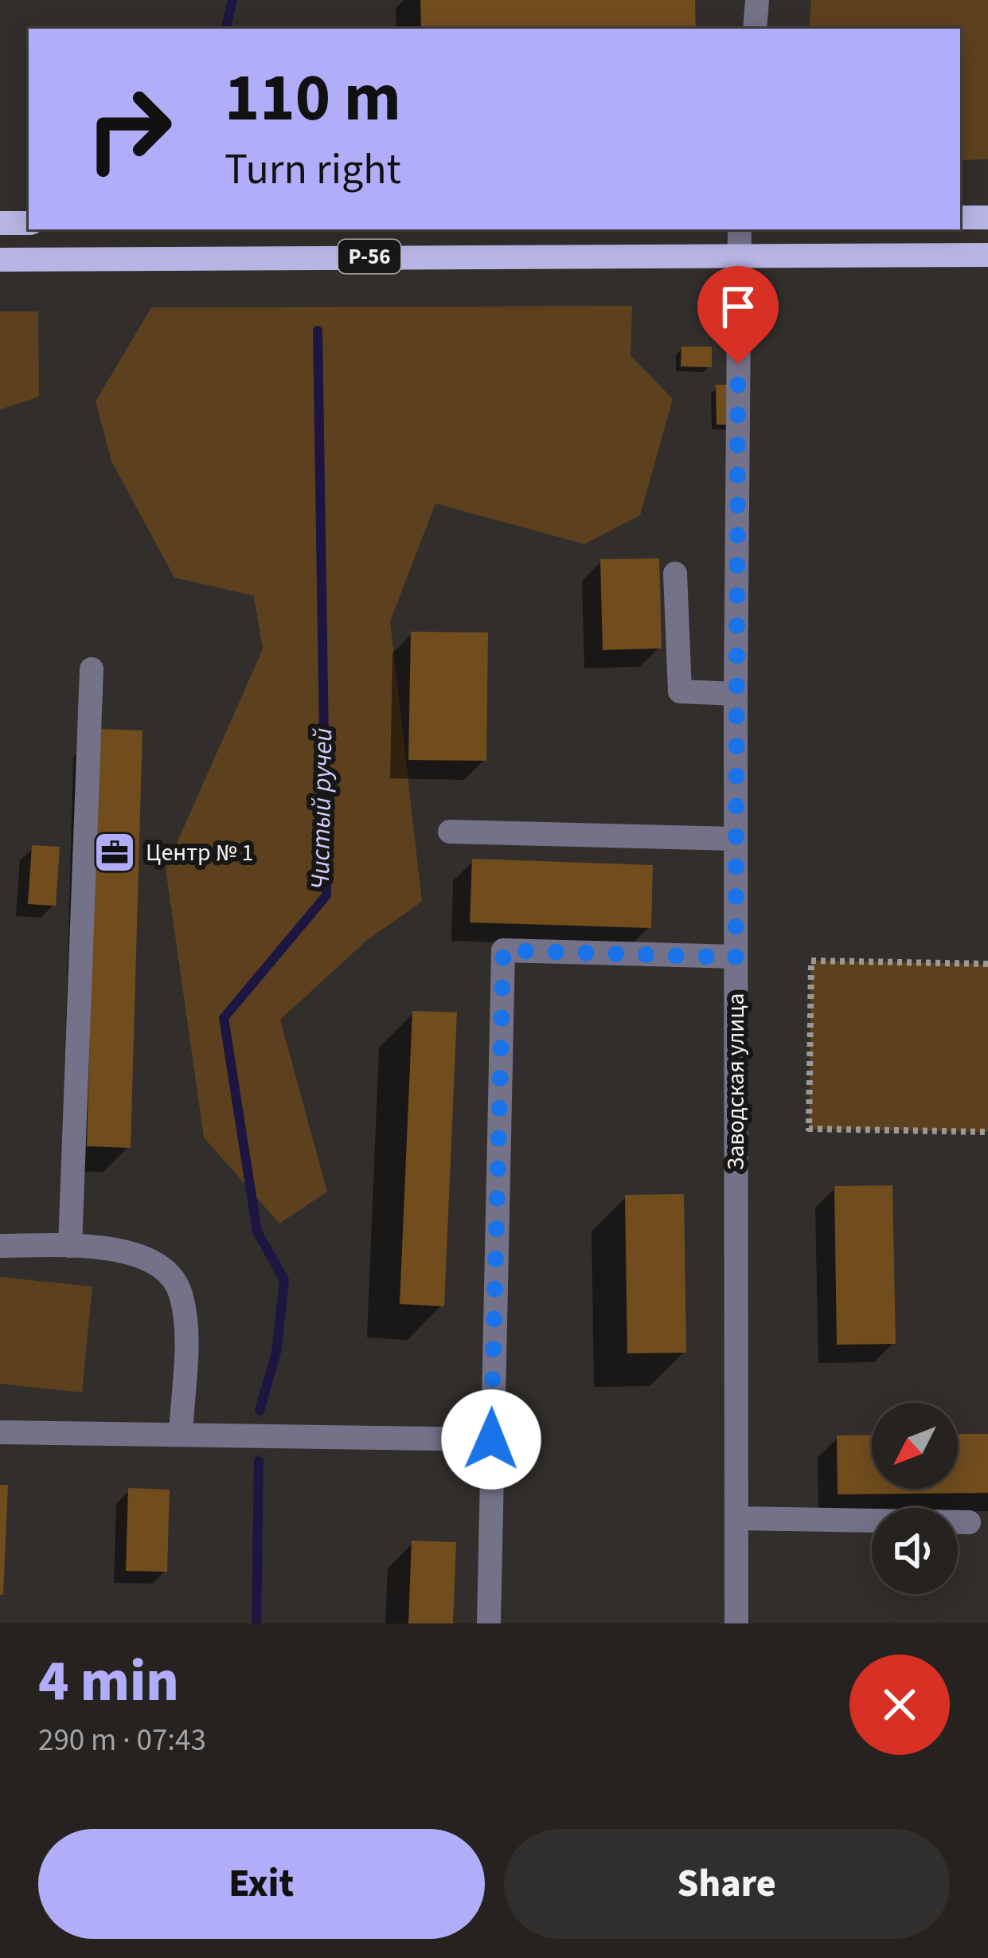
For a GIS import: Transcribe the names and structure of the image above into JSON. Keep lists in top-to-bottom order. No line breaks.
{"streets":{"main road":["Р-56"],"street":["Заводская улица"]},"crossings":[["Р-56","Заводская улица"]],"water":["Чистый ручей"],"places":{"office":["Центр № 1"]},"north":"bottom left","page":{"turn":["110 m","Turn right"],"heading":["4 min","290 m · 07:43"],"buttons":["Exit","Share"]}}
